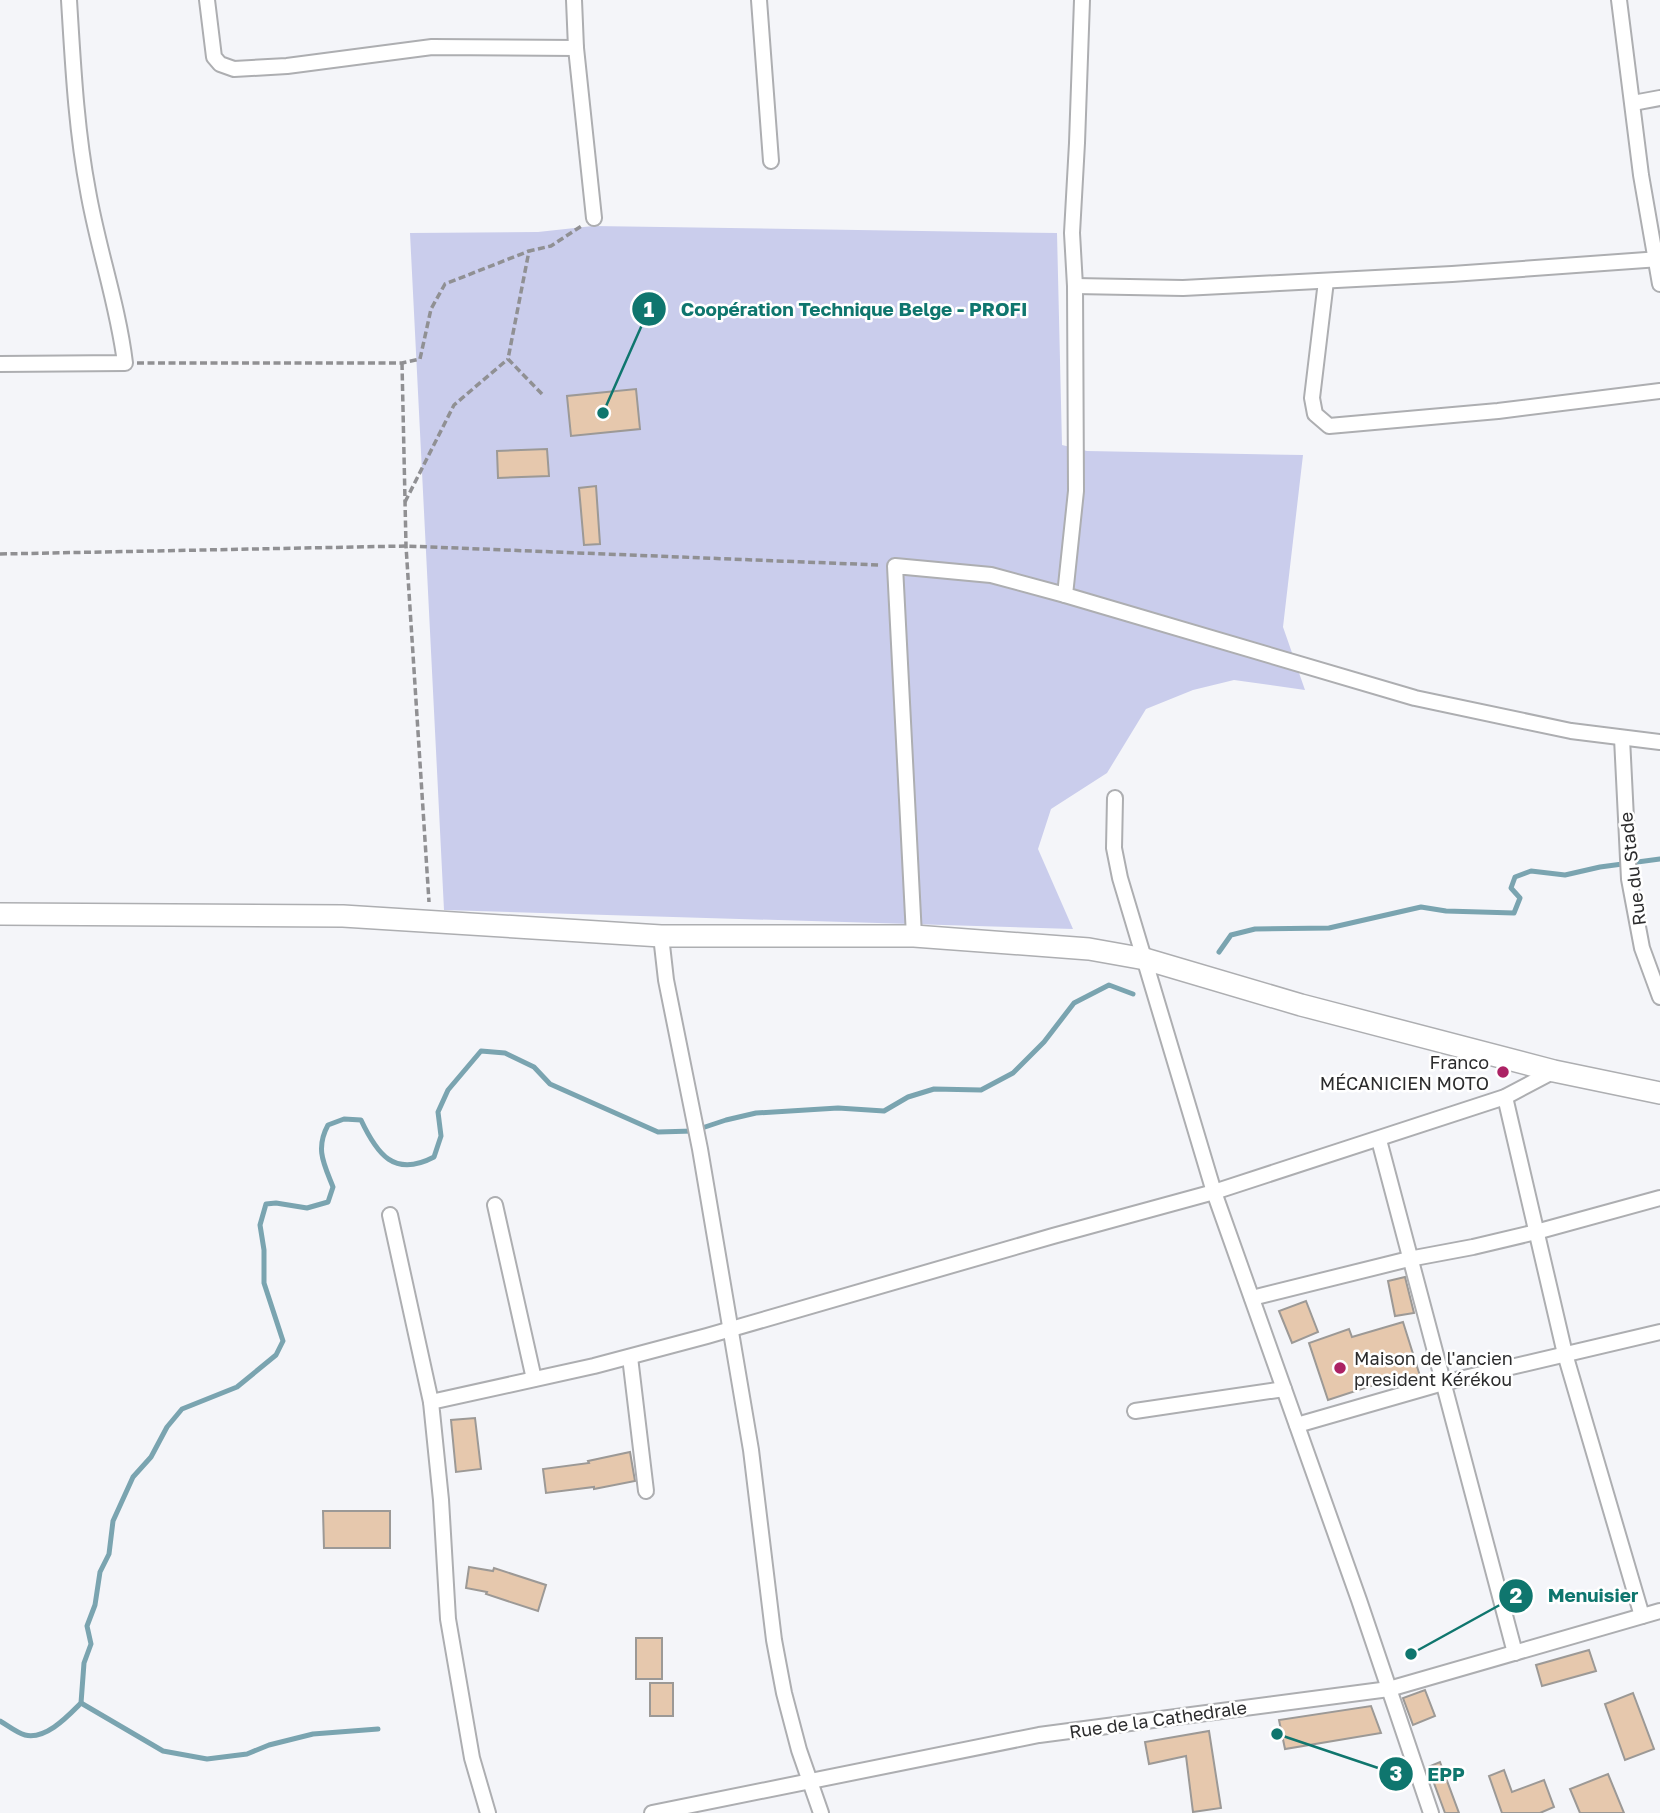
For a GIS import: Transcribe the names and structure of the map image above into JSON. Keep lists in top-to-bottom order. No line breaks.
{"streets":{"street":["Rue du Stade","Rue de la Cathedrale"]},"places":["Coopération Technique Belge - PROFI","Franco MÉCANICIEN MOTO","Maison de l'ancien president Kérékou","Menuisier","EPP"]}
